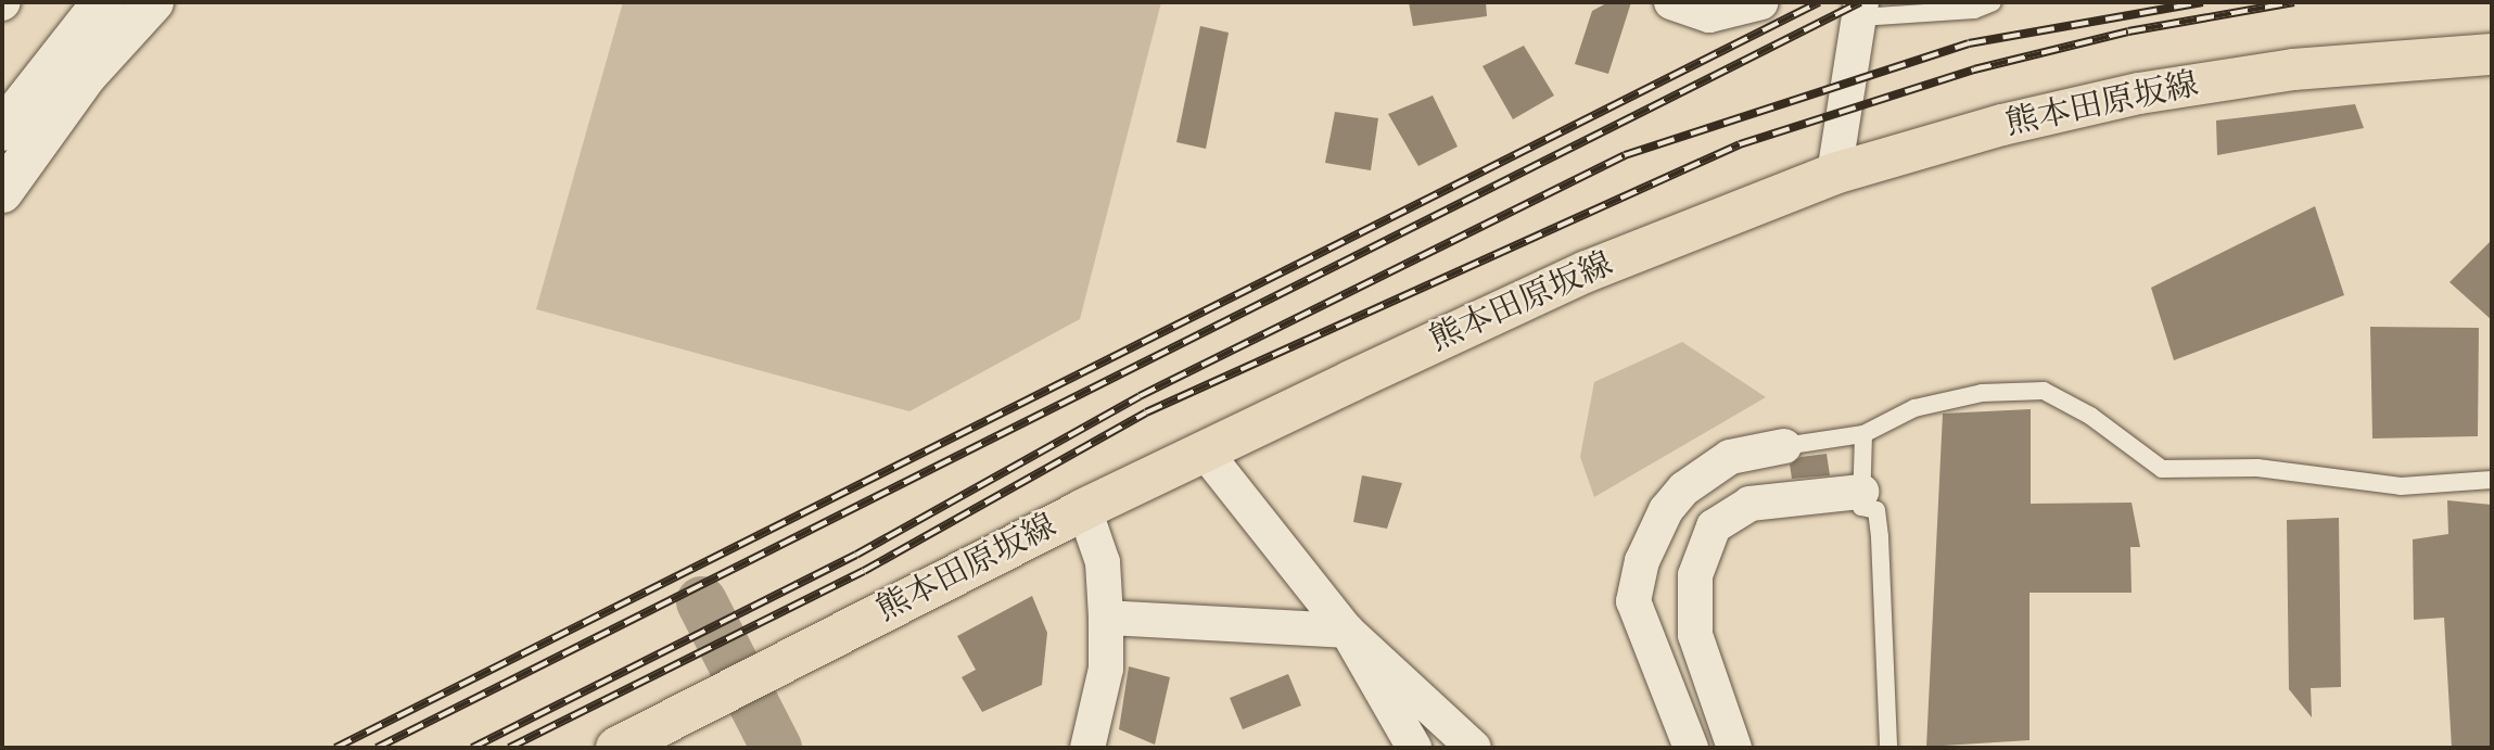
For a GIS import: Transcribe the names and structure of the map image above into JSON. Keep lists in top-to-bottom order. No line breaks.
{"streets":{"main road":["熊本田原坂線"]}}
